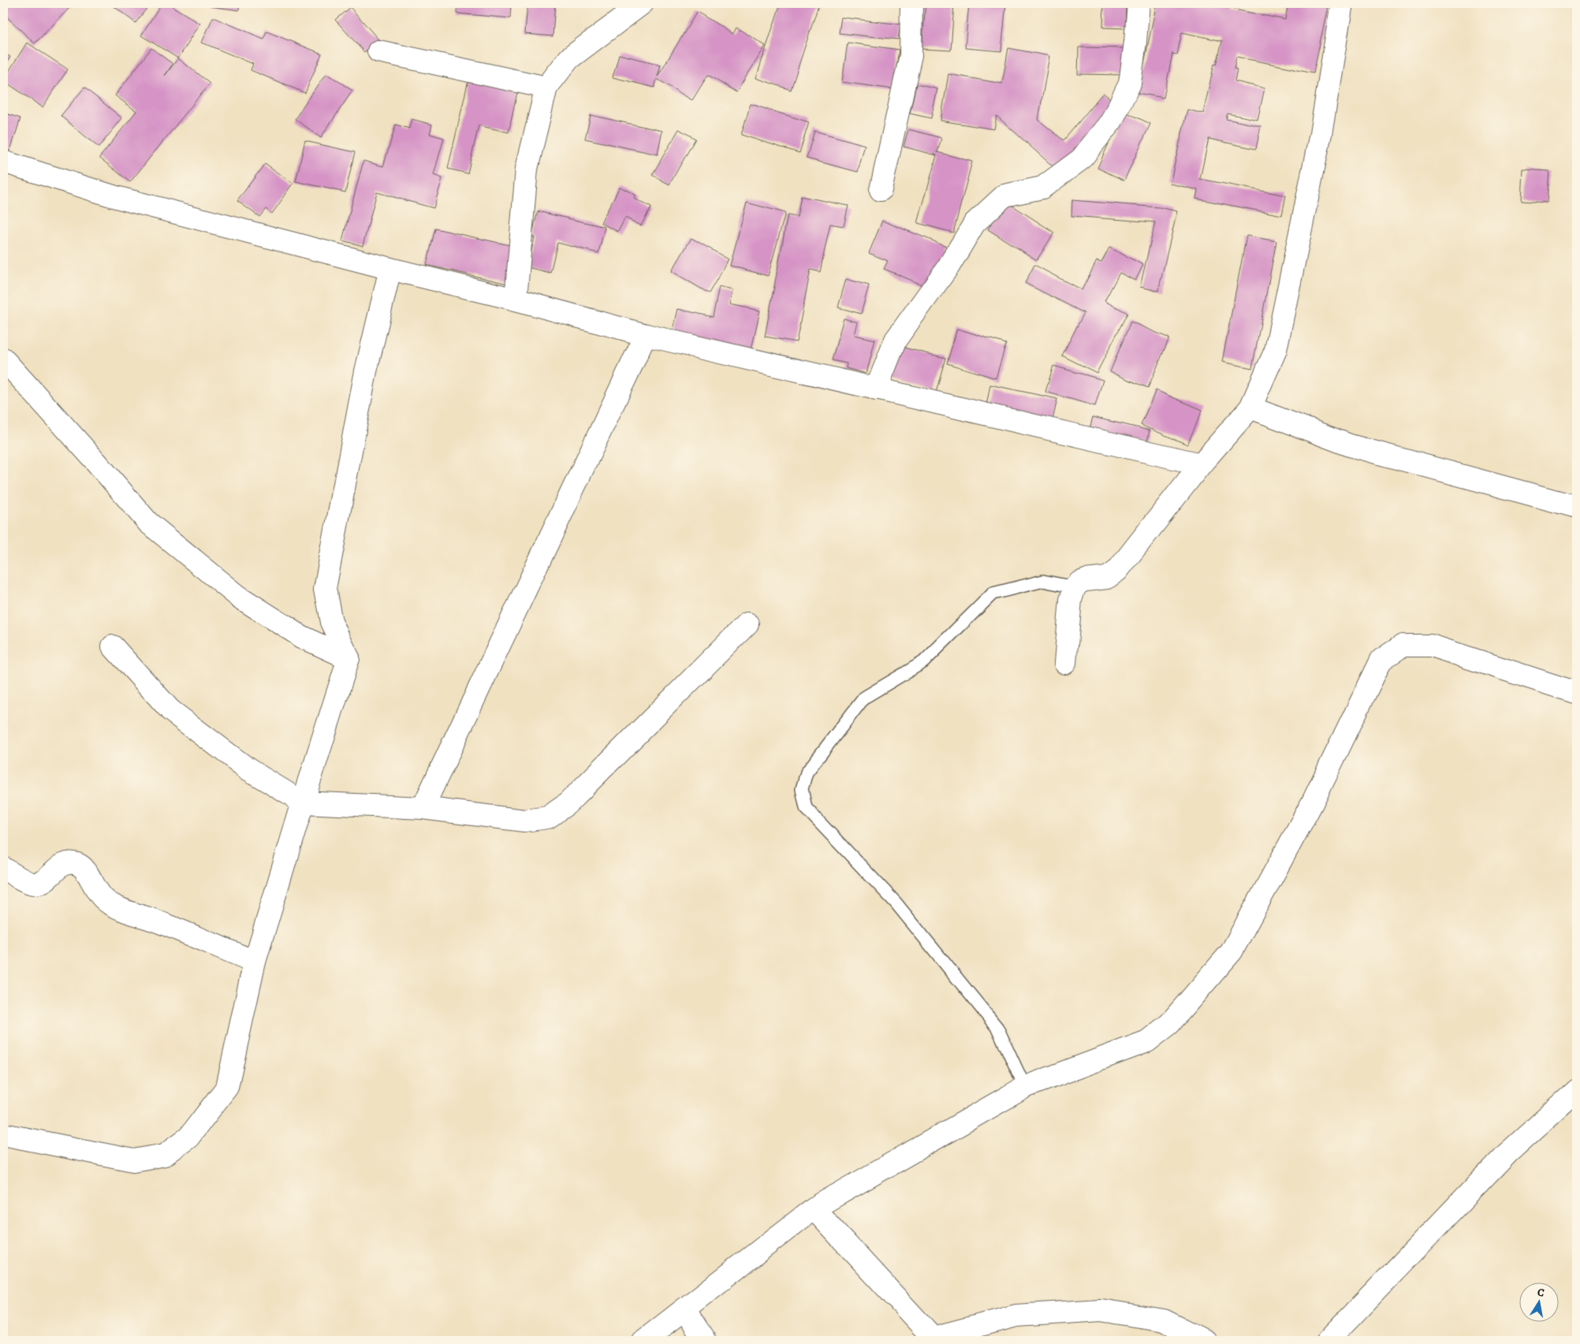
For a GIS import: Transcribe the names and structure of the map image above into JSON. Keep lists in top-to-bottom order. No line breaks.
{"north":"top"}
